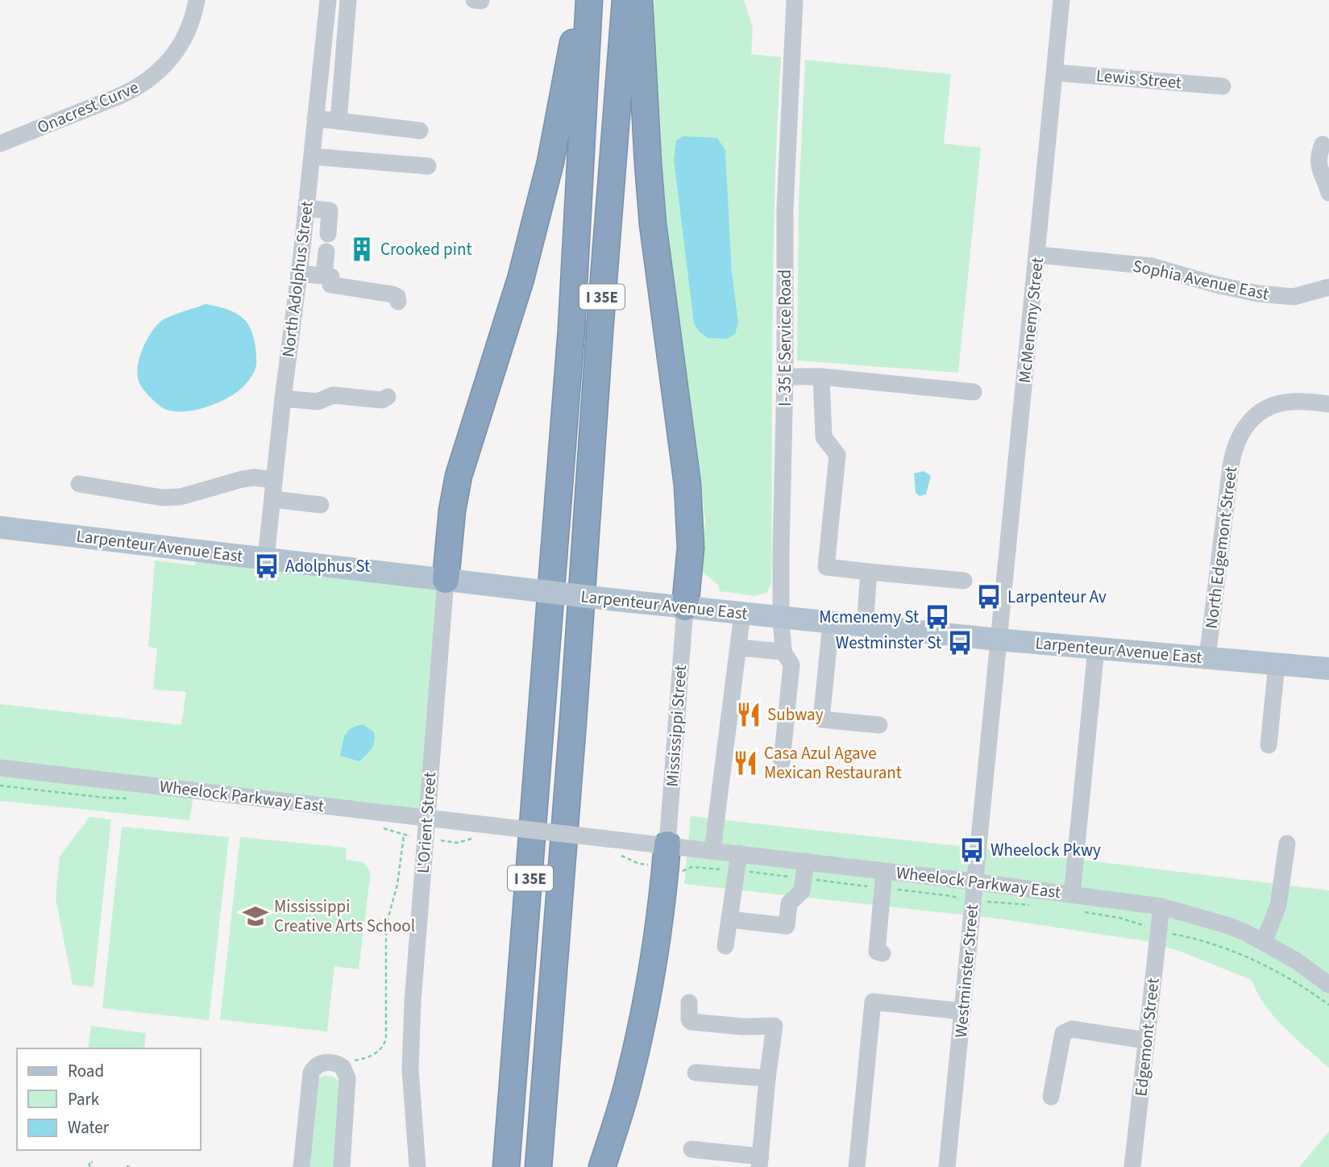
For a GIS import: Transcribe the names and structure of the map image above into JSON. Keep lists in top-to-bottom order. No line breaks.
{"streets":{"highway":["I 35E"],"main road":["Larpenteur Avenue East"],"street":["Lewis Street","Onacrest Curve","North Adolphus Street","Sophia Avenue East","McMenemy Street","I- 35 E Service Road","North Edgemont Street","Mississippi Street","Wheelock Parkway East","L'Orient Street","Westminster Street","Edgemont Street"]},"crossings":[["Lewis Street","McMenemy Street"],["North Adolphus Street","Larpenteur Avenue East"],["Sophia Avenue East","McMenemy Street"],["McMenemy Street","Larpenteur Avenue East"],["McMenemy Street","Westminster Street"],["I- 35 E Service Road","Larpenteur Avenue East"],["Larpenteur Avenue East","North Edgemont Street"],["Larpenteur Avenue East","Mississippi Street"],["Larpenteur Avenue East","L'Orient Street"],["Larpenteur Avenue East","Westminster Street"],["Mississippi Street","Wheelock Parkway East"],["Wheelock Parkway East","L'Orient Street"],["Wheelock Parkway East","Westminster Street"],["Wheelock Parkway East","Edgemont Street"]],"places":{"building":["Crooked pint"],"bus stop":["Adolphus St","Larpenteur Av","Mcmenemy St","Westminster St","Wheelock Pkwy"],"restaurant":["Subway","Casa Azul Agave Mexican Restaurant"],"school or university":["Mississippi Creative Arts School"]},"legend":["Road","Park","Water"]}
